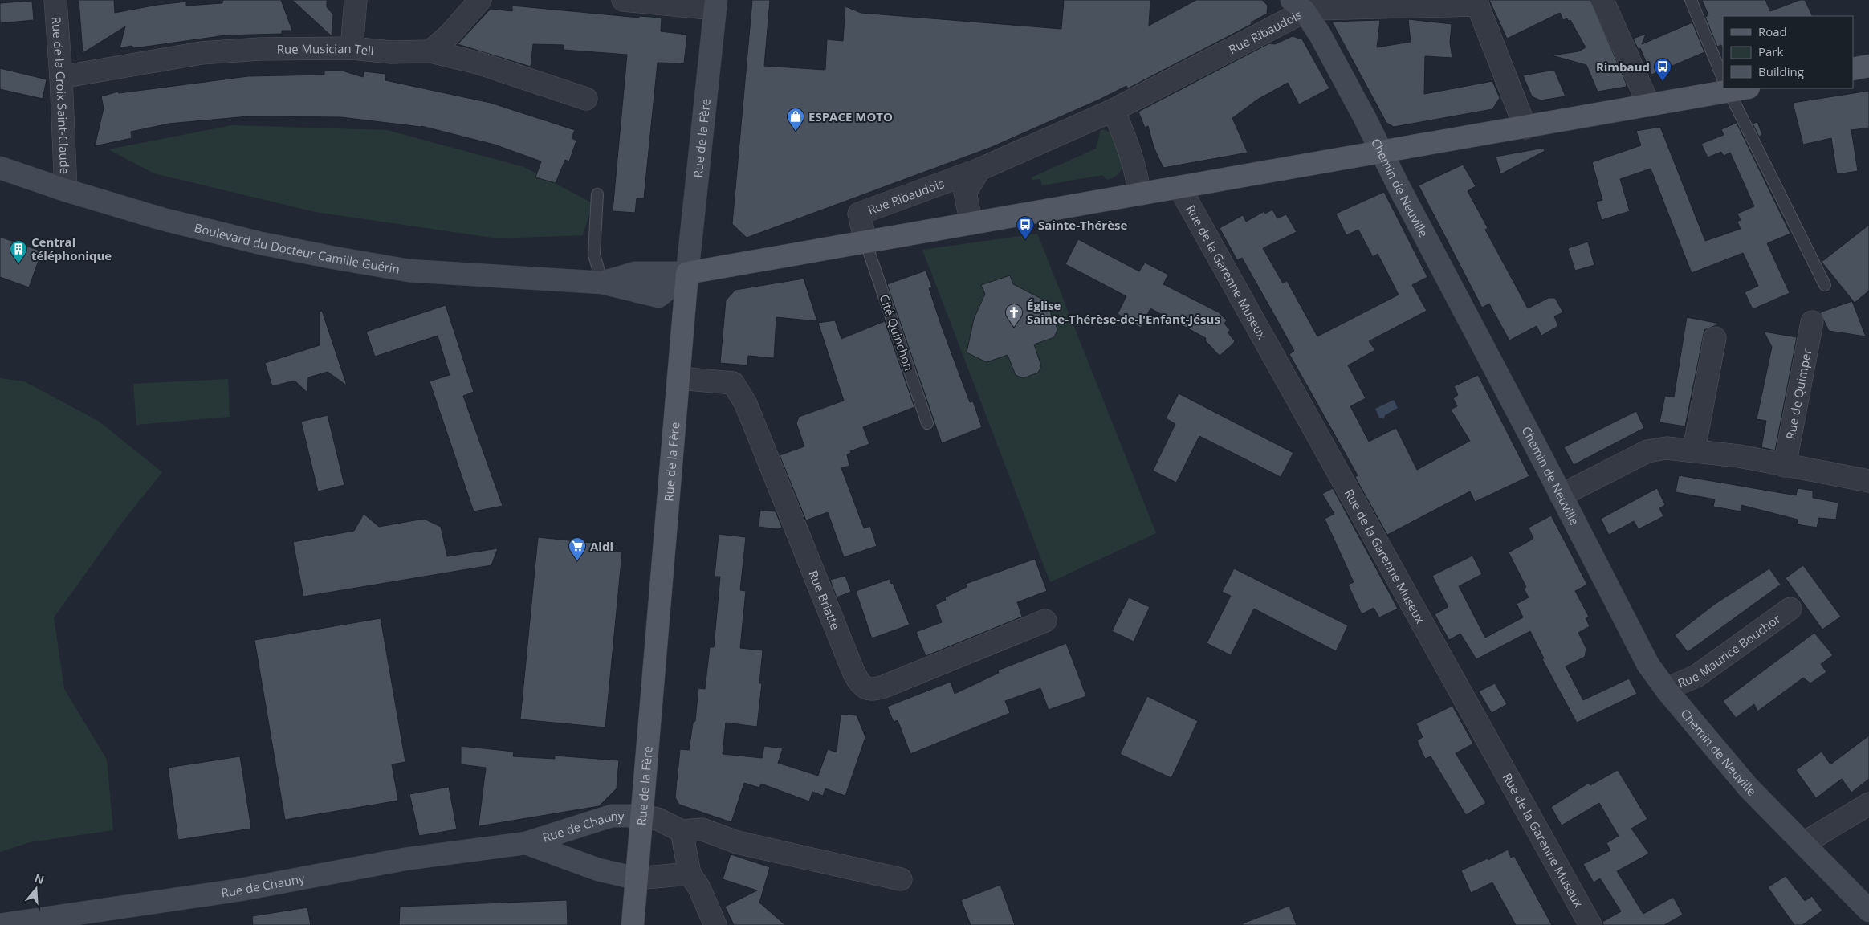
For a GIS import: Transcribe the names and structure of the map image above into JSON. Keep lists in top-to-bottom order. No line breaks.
{"streets":{"main road":["Rue de la Fère","Chemin de Neuville","Boulevard du Docteur Camille Guérin","Rue de Chauny"],"street":["Rue Ribaudois","Rue Musician Tell","Rue de la Croix Saint-Claude","Rue de la Garenne Museux","Rue de Quimper","Rue Briatte","Rue Maurice Bouchor"],"lane":["Cité Quinchon"]},"crossings":[["Rue Ribaudois","Chemin de Neuville"],["Rue Ribaudois","Cité Quinchon"],["Rue Musician Tell","Rue de la Croix Saint-Claude"],["Rue de la Croix Saint-Claude","Boulevard du Docteur Camille Guérin"],["Rue de la Fère","Boulevard du Docteur Camille Guérin"],["Rue de la Fère","Rue Briatte"],["Rue de la Fère","Rue de Chauny"],["Chemin de Neuville","Rue Maurice Bouchor"]],"places":{"bus stop":["Rimbaud","Sainte-Thérèse"],"shop":["ESPACE MOTO"],"building":["Central téléphonique"],"church":["Église Sainte-Thérèse-de-l'Enfant-Jésus"],"supermarket":["Aldi"]},"legend":["Road","Park","Building"],"north":"top"}
